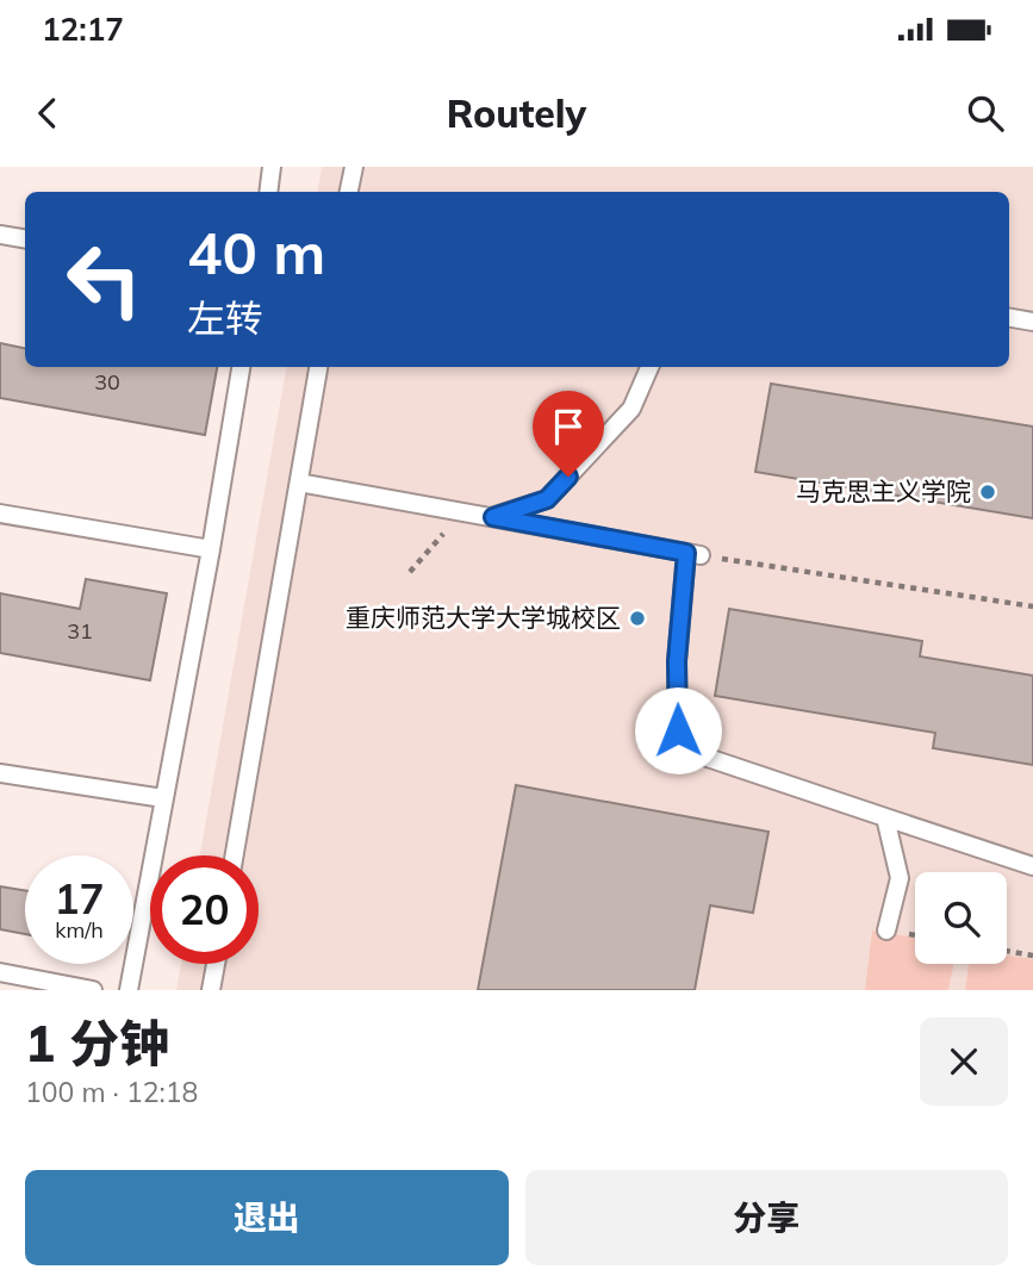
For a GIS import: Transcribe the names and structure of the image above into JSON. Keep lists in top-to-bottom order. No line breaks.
{"places":["马克思主义学院","重庆师范大学大学城校区"],"house_numbers":["30","31"],"page":{"status":"12:17","header":"Routely","turn":["40 m","左转"],"speed":"17 km/h","limit":"20","heading":["1 分钟","100 m · 12:18"],"buttons":["退出","分享"]}}
